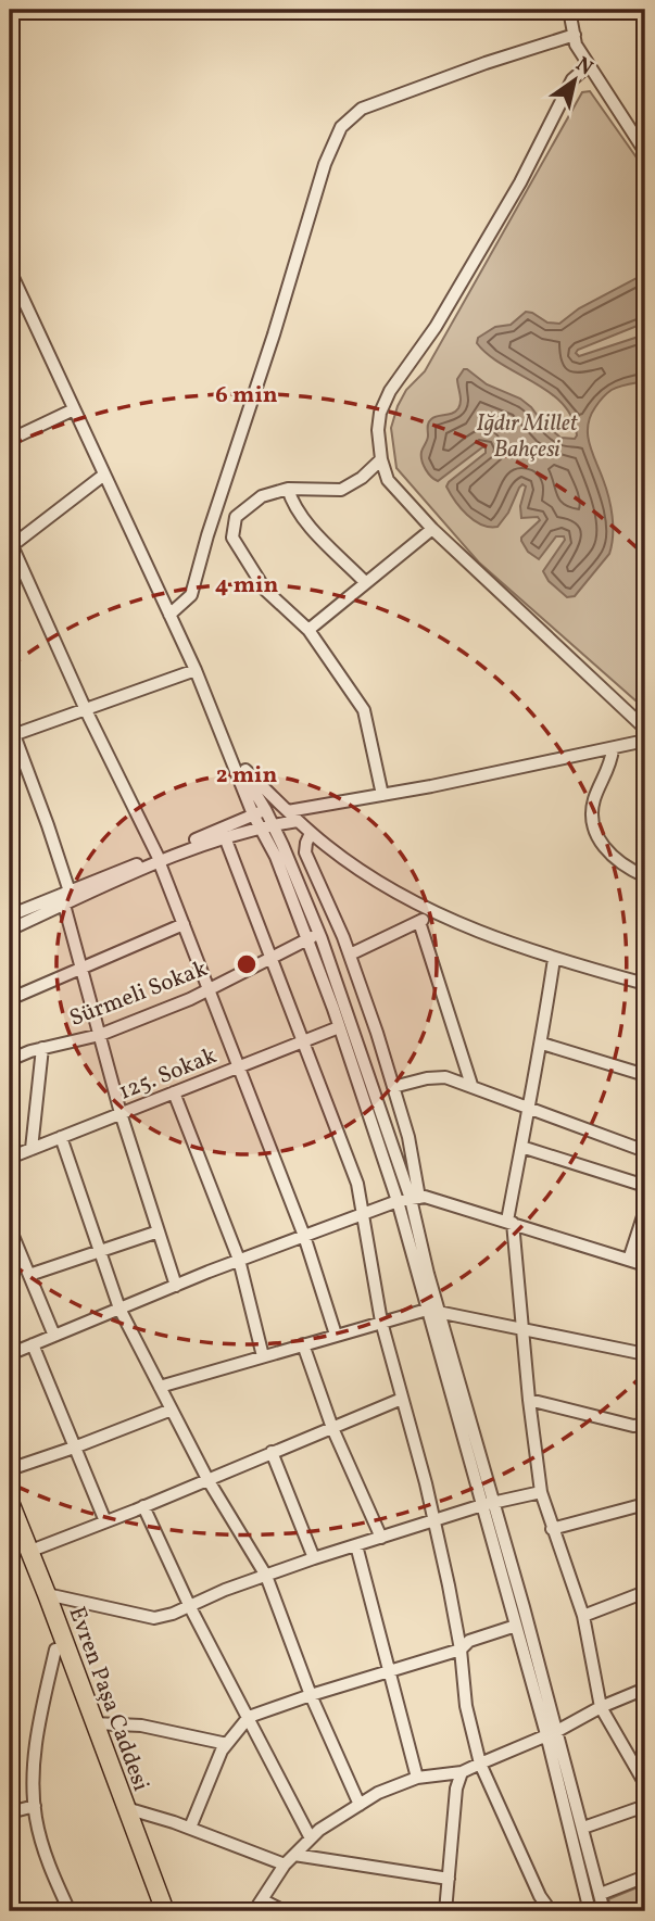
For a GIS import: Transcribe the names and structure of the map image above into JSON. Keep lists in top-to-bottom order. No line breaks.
{"streets":{"highway":["Evren Paşa Caddesi"],"street":["Sürmeli Sokak","125. Sokak"]},"parks":["Iğdır Millet Bahçesi"],"north":"top right","rings":["6 min","4 min","2 min"]}
